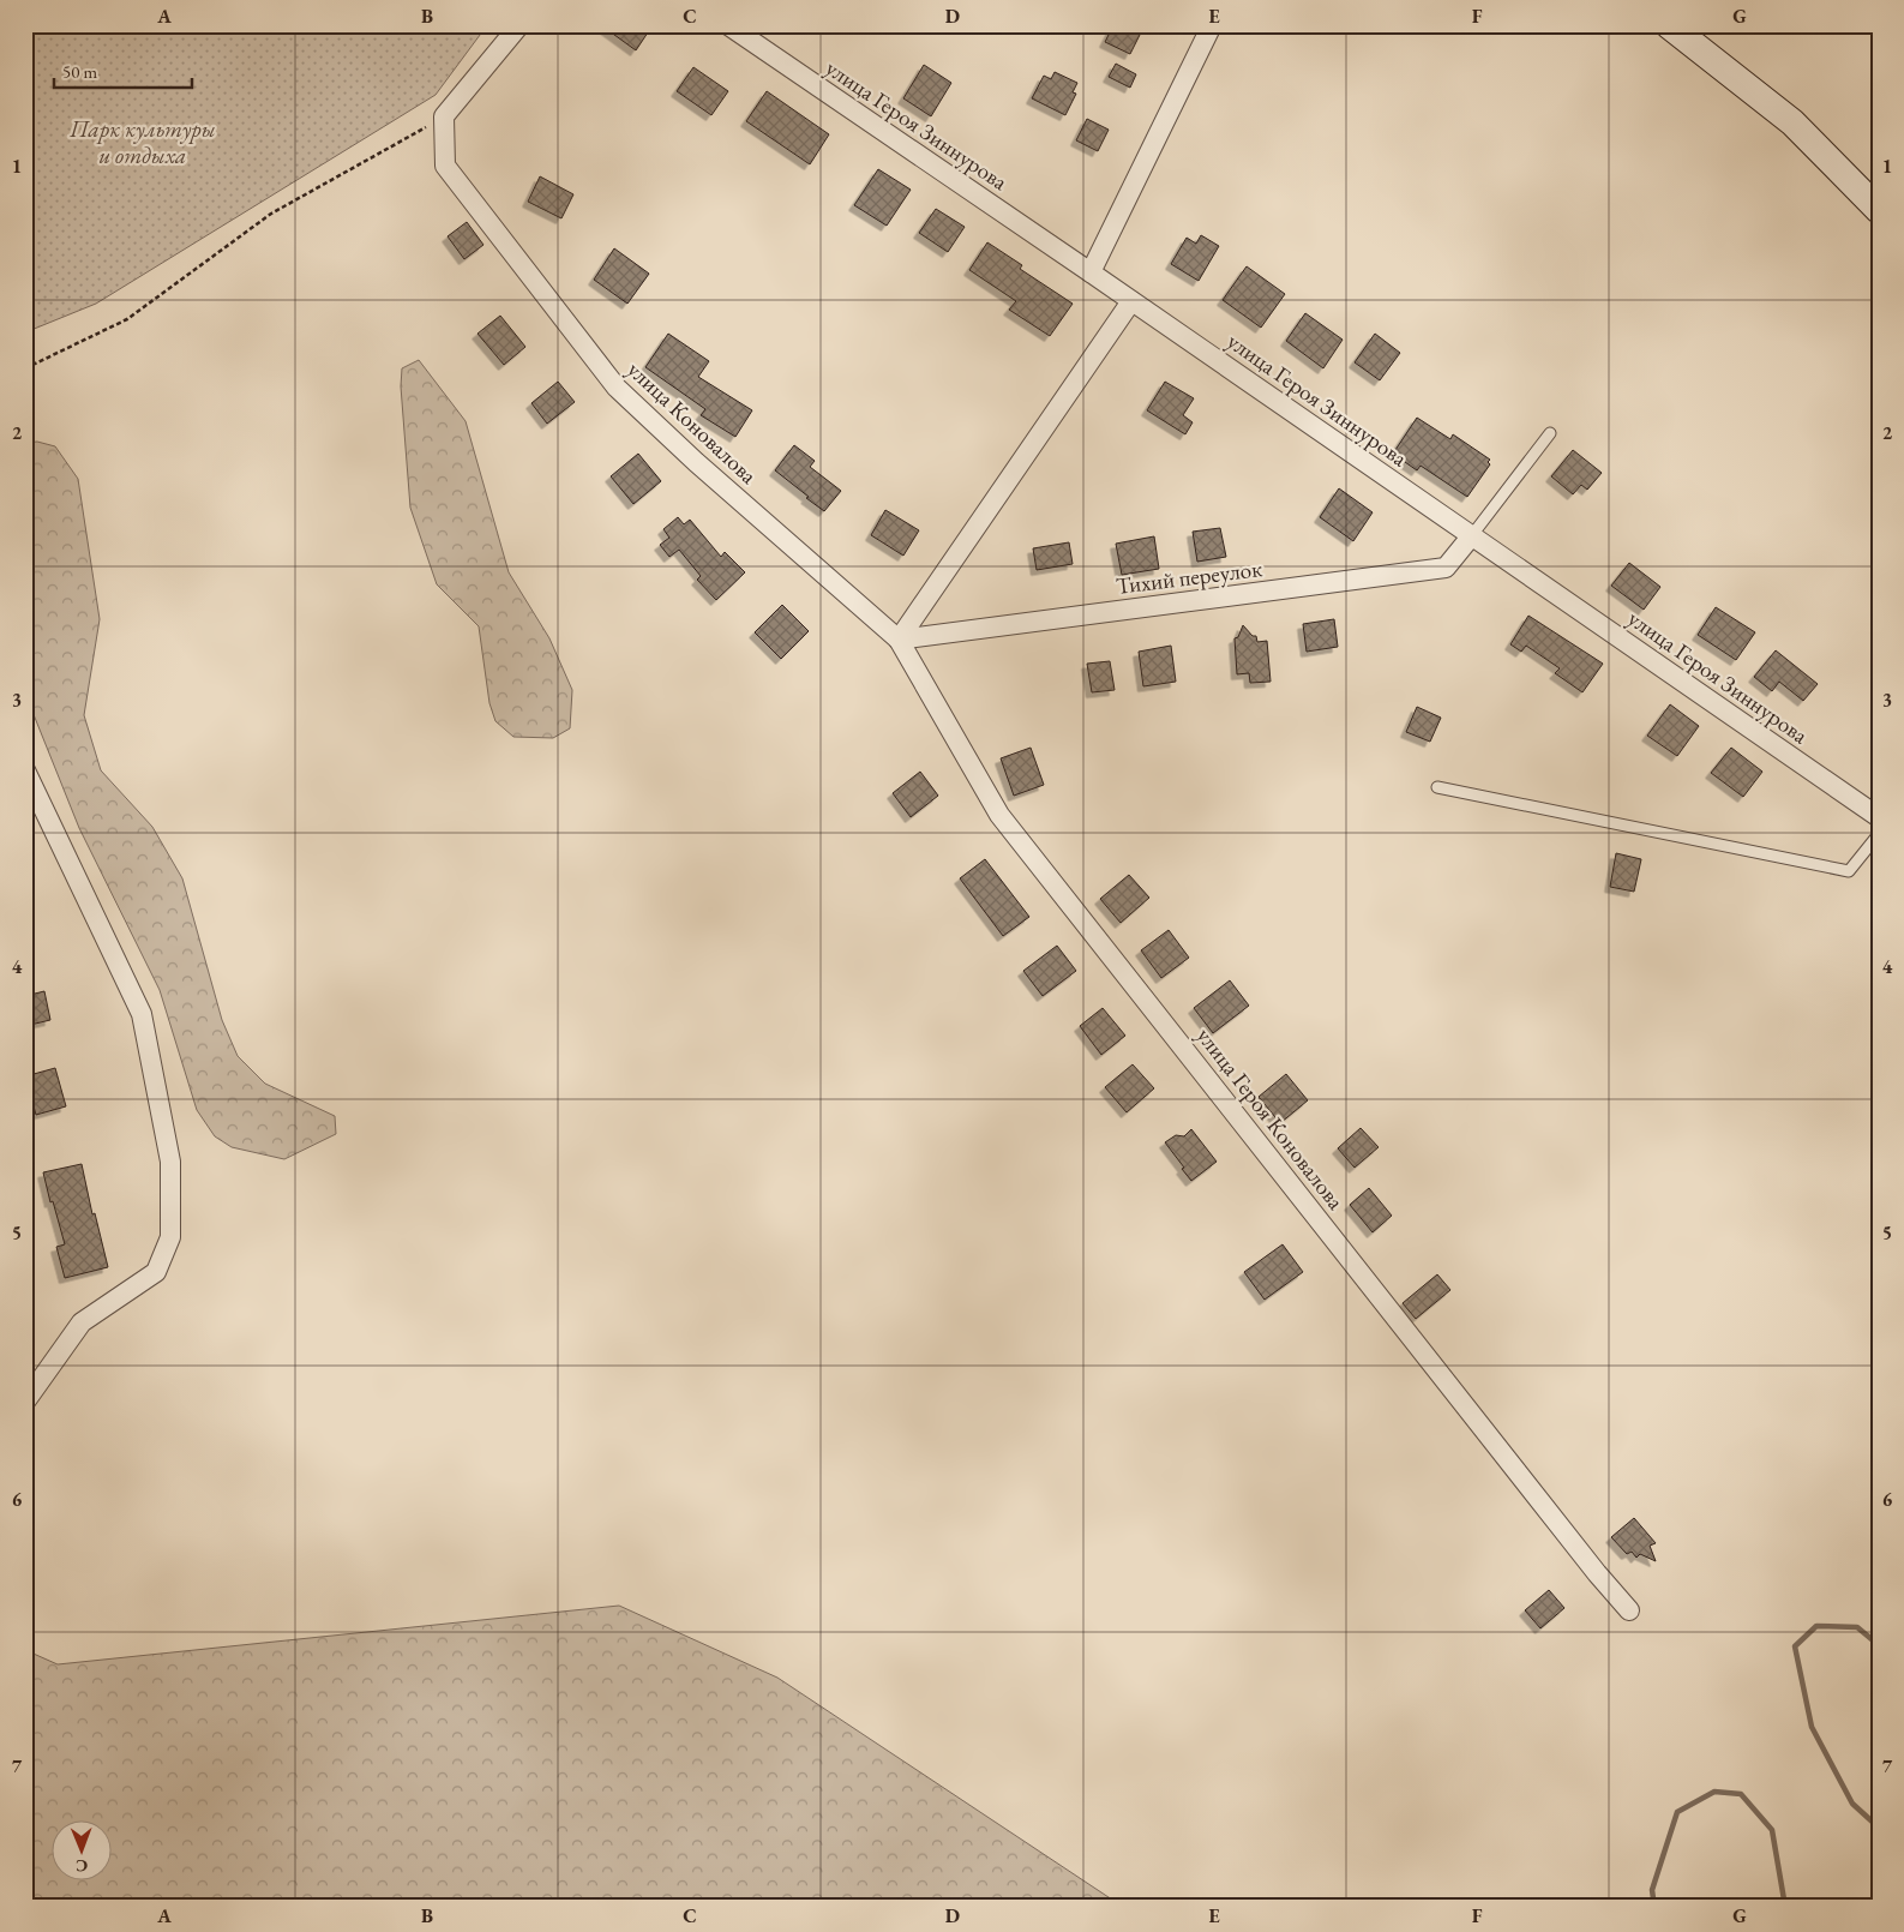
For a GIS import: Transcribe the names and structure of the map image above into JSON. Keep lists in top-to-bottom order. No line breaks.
{"streets":{"street":["улица Героя Зиннурова","улица Коновалова","Тихий переулок","улица Героя Коновалова"]},"crossings":[["улица Героя Зиннурова","Тихий переулок"],["улица Коновалова","Тихий переулок"],["улица Коновалова","улица Героя Коновалова"],["Тихий переулок","улица Героя Коновалова"]],"parks":["Парк культуры и отдыха"],"scale_bar":"50 m","north":"bottom","grid":{"columns":["A","B","C","D","E","F","G"],"rows":["1","2","3","4","5","6","7"]}}
